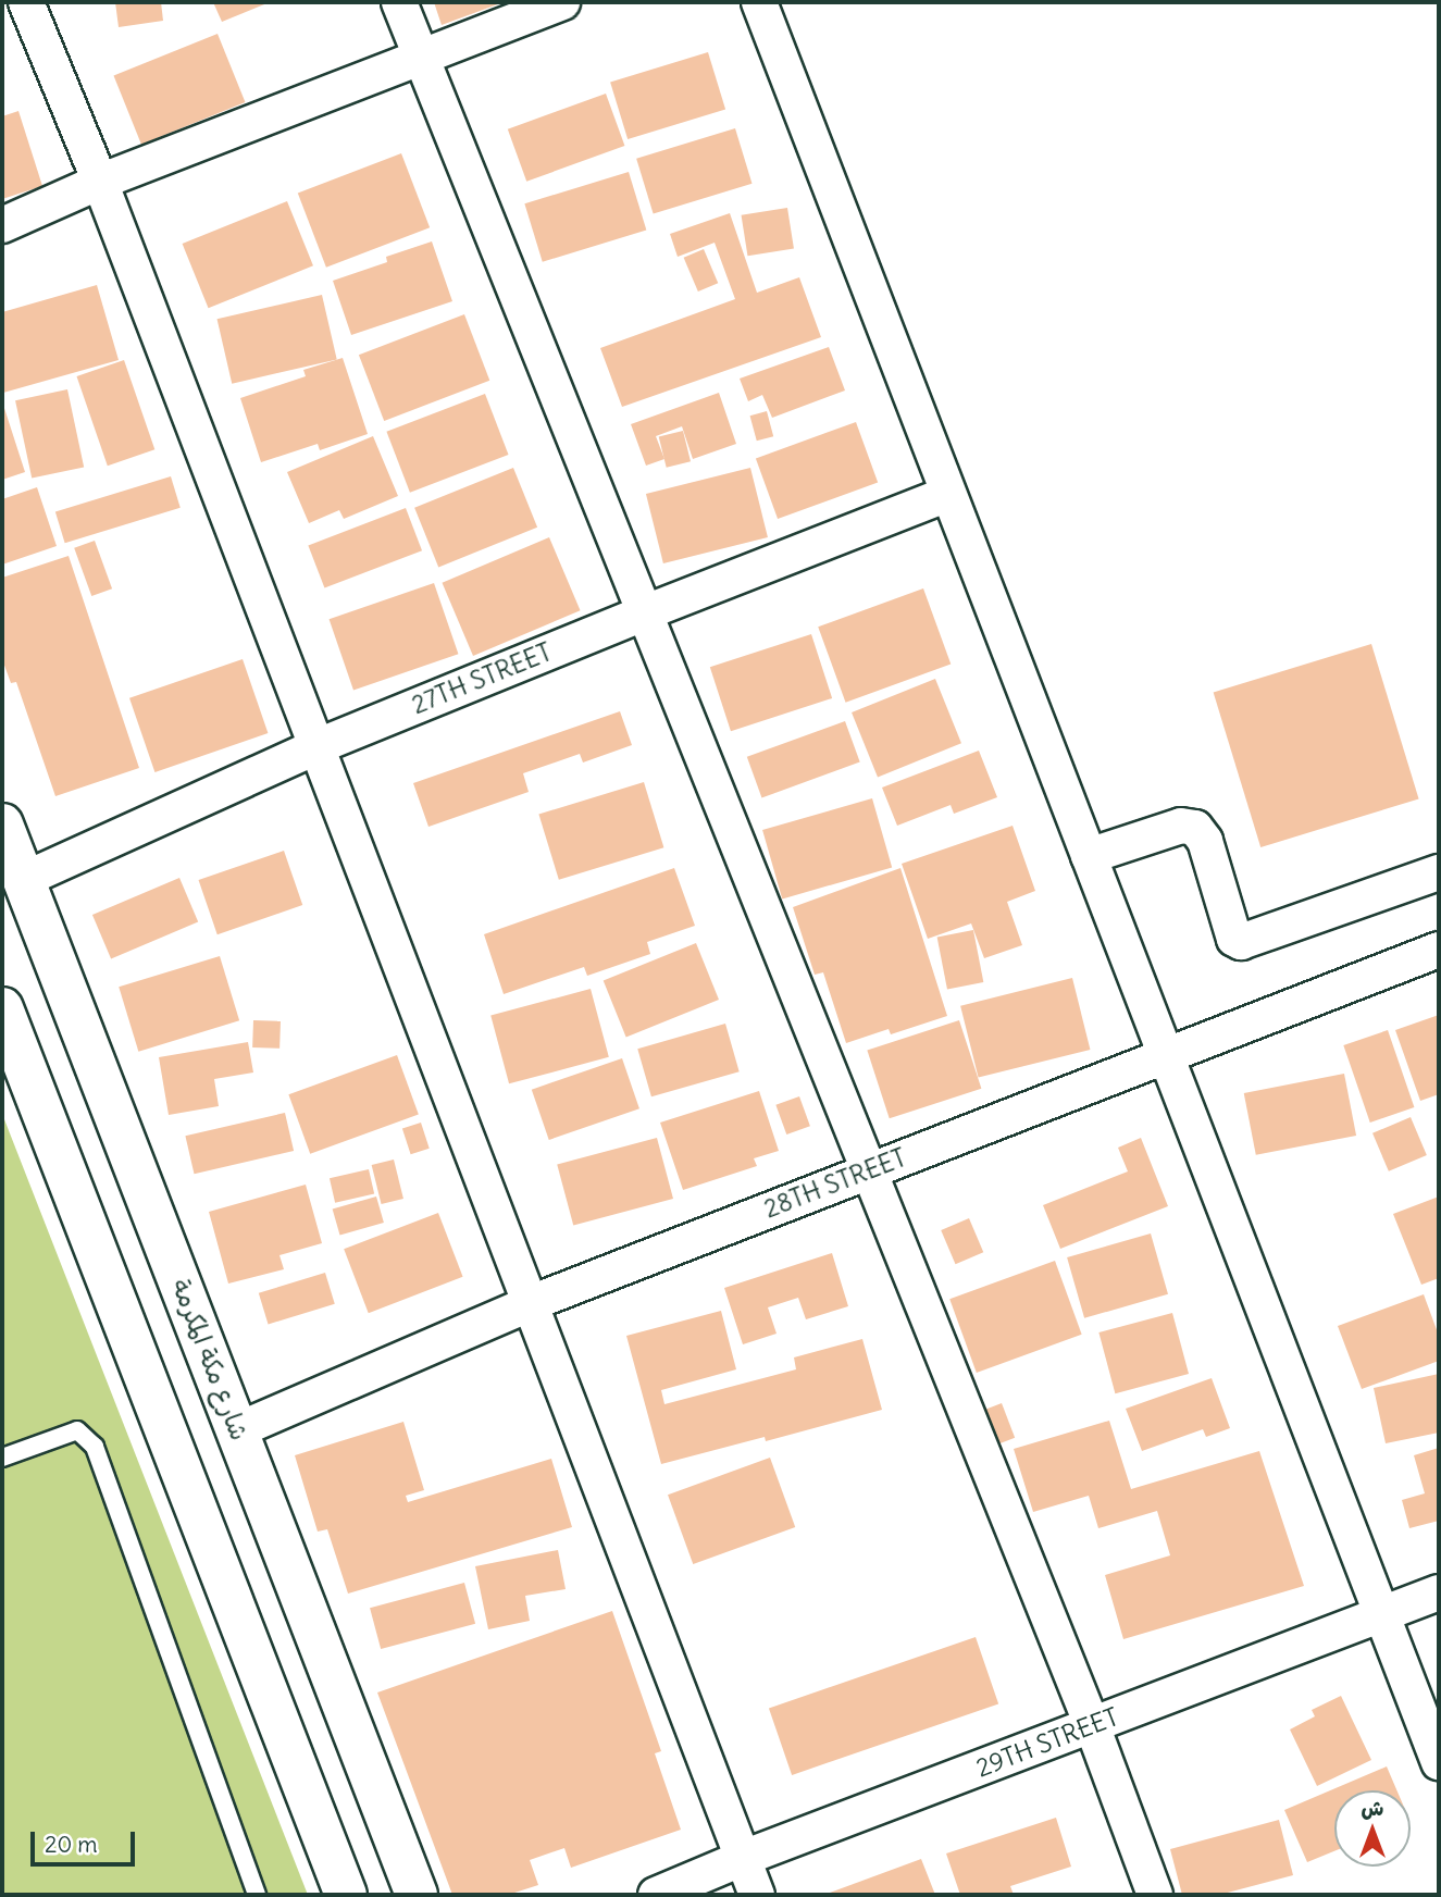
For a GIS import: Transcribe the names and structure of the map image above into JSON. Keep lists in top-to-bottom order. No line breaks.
{"streets":{"main road":["شارع مكة المكرمة"],"street":["27TH STREET","28TH STREET","29TH STREET"]},"crossings":[["27TH STREET","شارع مكة المكرمة"],["28TH STREET","شارع مكة المكرمة"]],"scale_bar":"20 m","north":"top"}
